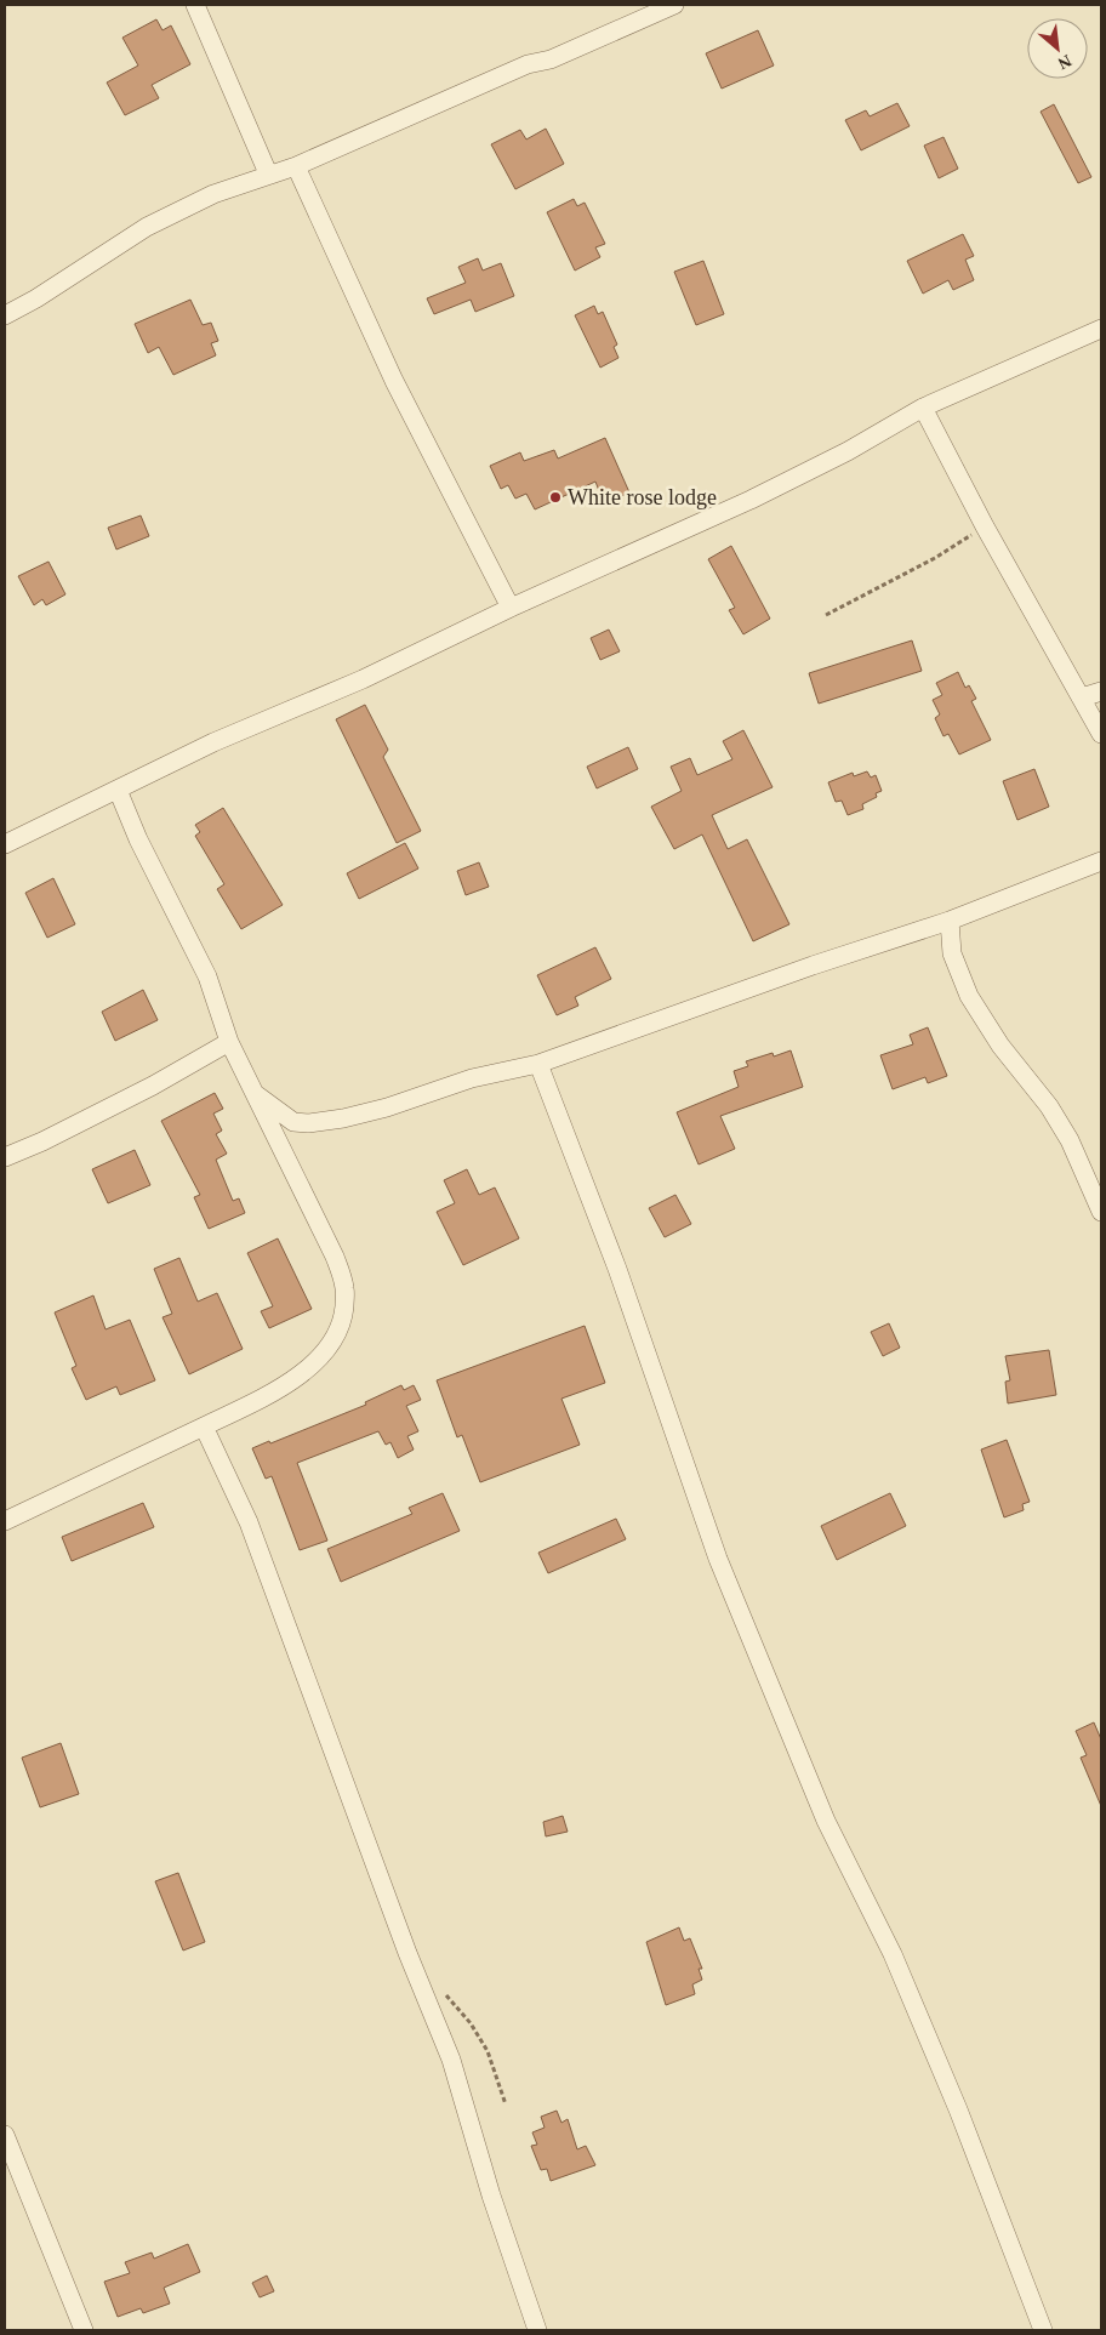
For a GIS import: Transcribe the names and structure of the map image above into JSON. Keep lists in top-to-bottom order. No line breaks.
{"places":["White rose lodge"],"north":"bottom right"}
